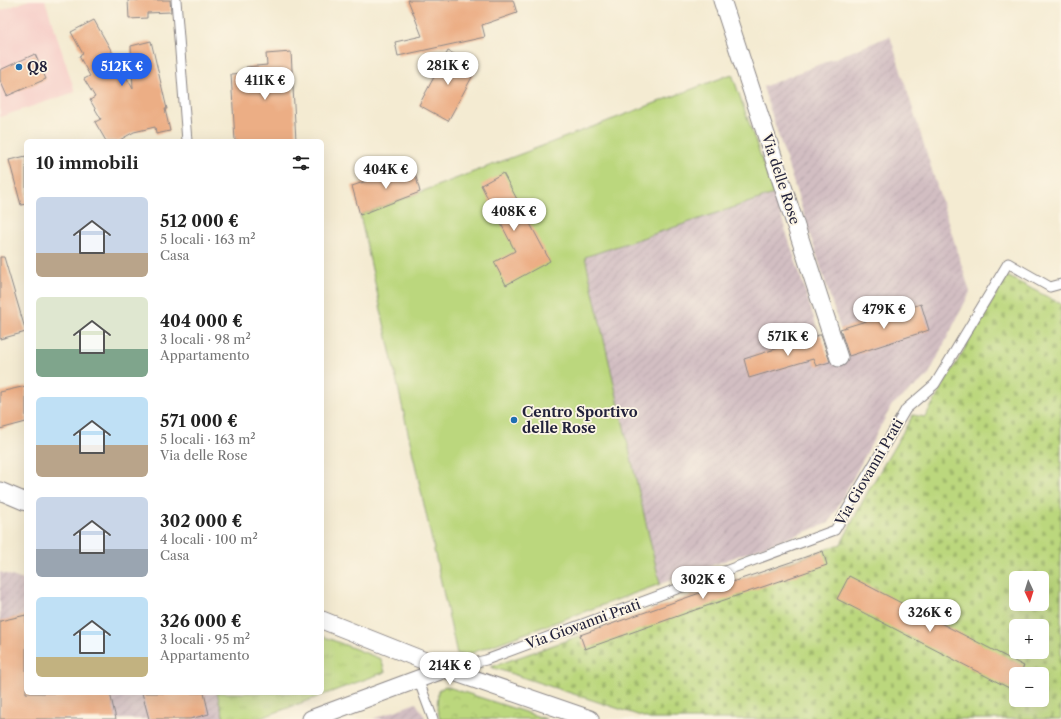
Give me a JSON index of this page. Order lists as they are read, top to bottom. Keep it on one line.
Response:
{"streets":{"street":["Via delle Rose","Via Giovanni Prati"]},"places":["Q8","Centro Sportivo delle Rose"],"north":"bottom","page":{"price":["281K €","512K €","411K €","404K €","408K €","479K €","571K €","302K €","326K €","214K €"],"heading":"10 immobili","list":[{"name":"512 000 €","note":"5 locali · 163 m² · Casa"},{"name":"404 000 €","note":"3 locali · 98 m² · Appartamento"},{"name":"571 000 €","note":"5 locali · 163 m² · Via delle Rose"},{"name":"302 000 €","note":"4 locali · 100 m² · Casa"},{"name":"326 000 €","note":"3 locali · 95 m² · Appartamento"}],"map_buttons":["+","−"]}}
